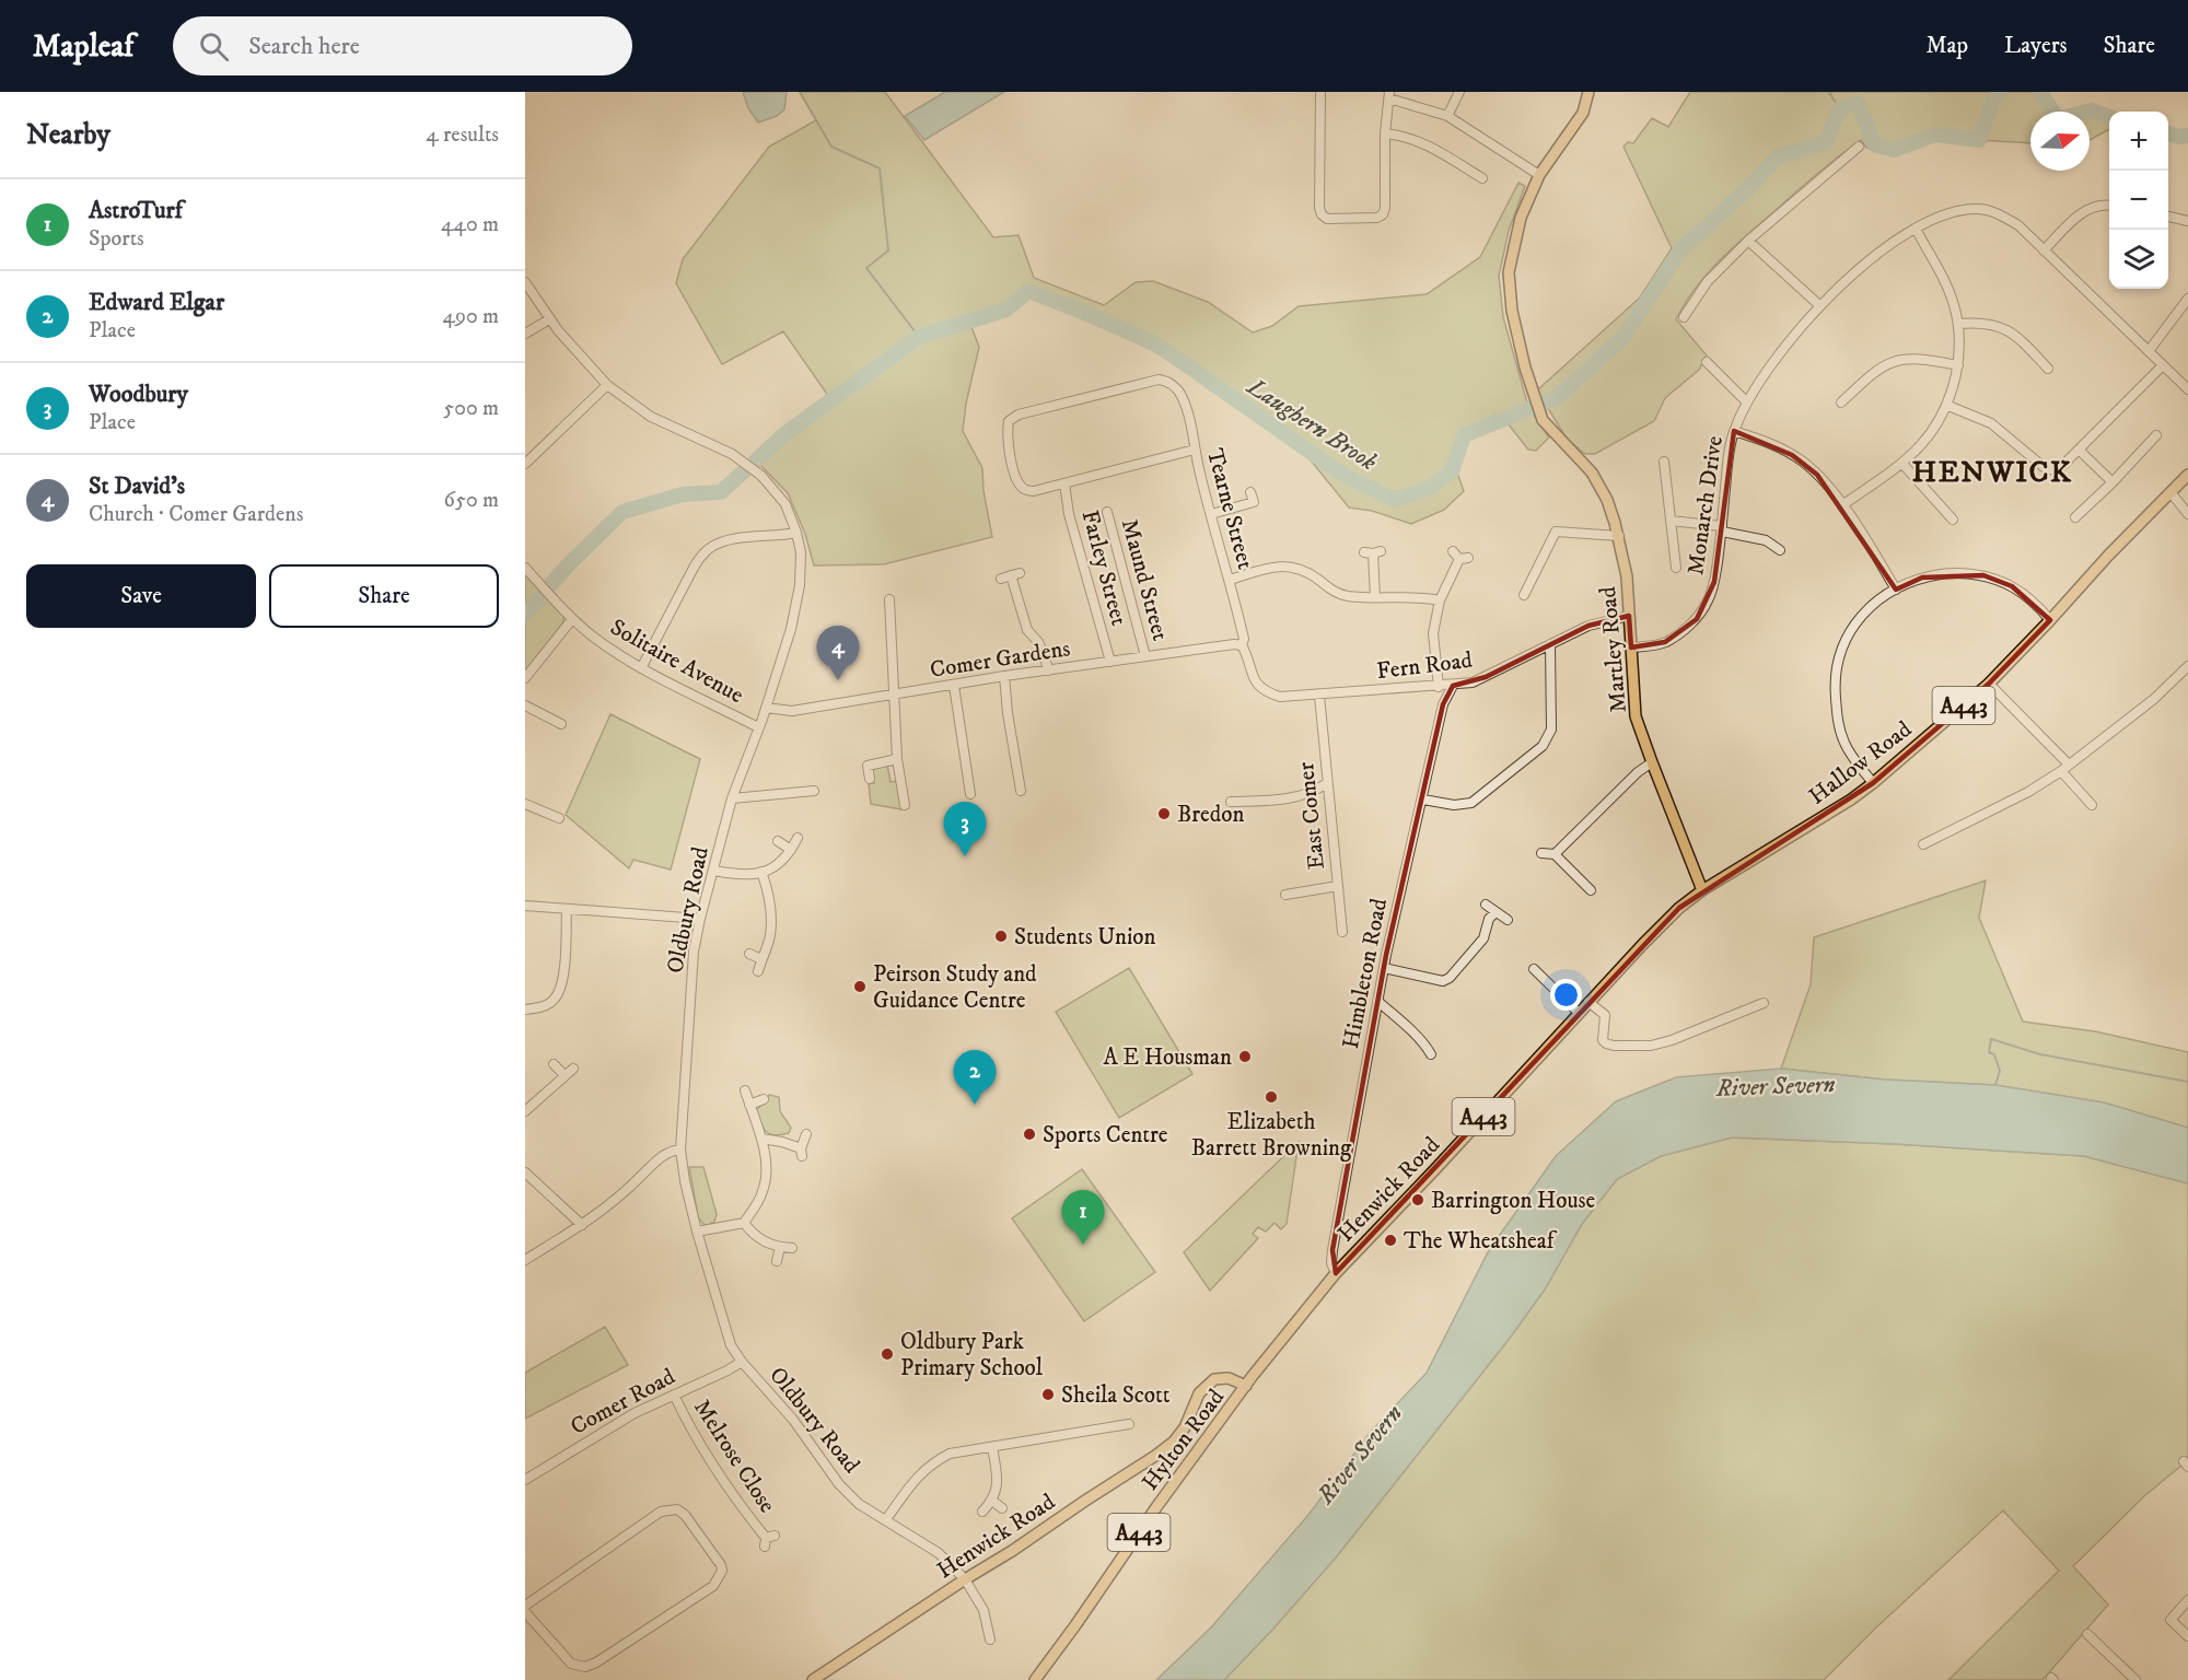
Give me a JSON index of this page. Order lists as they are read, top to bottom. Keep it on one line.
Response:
{"streets":{"main road":["Martley Road","A443","Hallow Road","Henwick Road","Hylton Road"],"street":["Monarch Drive","Tearne Street","Farley Street","Maund Street","Comer Gardens","Solitaire Avenue","Fern Road","East Comer","Oldbury Road","Himbleton Road","Comer Road","Melrose Close"]},"crossings":[["Monarch Drive","Martley Road"],["Tearne Street","Farley Street"],["Tearne Street","Comer Gardens"],["Tearne Street","Fern Road"],["Farley Street","Comer Gardens"],["Maund Street","Comer Gardens"],["Martley Road","Fern Road"],["Martley Road","Hallow Road"],["Martley Road","Henwick Road"],["Comer Gardens","Fern Road"],["Comer Gardens","Oldbury Road"],["Solitaire Avenue","Oldbury Road"],["Fern Road","East Comer"],["Fern Road","Himbleton Road"],["Hallow Road","Henwick Road"],["Oldbury Road","Henwick Road"],["Oldbury Road","Comer Road"],["Himbleton Road","Henwick Road"],["Henwick Road","Hylton Road"],["Comer Road","Melrose Close"]],"districts":["HENWICK"],"water":["Laughern Brook","River Severn"],"places":["Bredon","Students Union","Peirson Study and Guidance Centre","A E Housman","Elizabeth Barrett Browning","Sports Centre","Barrington House","The Wheatsheaf","Oldbury Park Primary School","Sheila Scott"],"north":"right","page":{"header":"Mapleaf","search":"Search here","nav":["Map","Layers","Share"],"heading":["Nearby","4 results"],"map_buttons":["+","−"],"list":[{"mark":"1","name":"AstroTurf","note":"Sports","value":"440 m"},{"mark":"2","name":"Edward Elgar","note":"Place","value":"490 m"},{"mark":"3","name":"Woodbury","note":"Place","value":"500 m"},{"mark":"4","name":"St David's","note":"Church · Comer Gardens","value":"650 m"}],"buttons":["Save","Share"],"pins":["4","3","2","1"]}}
